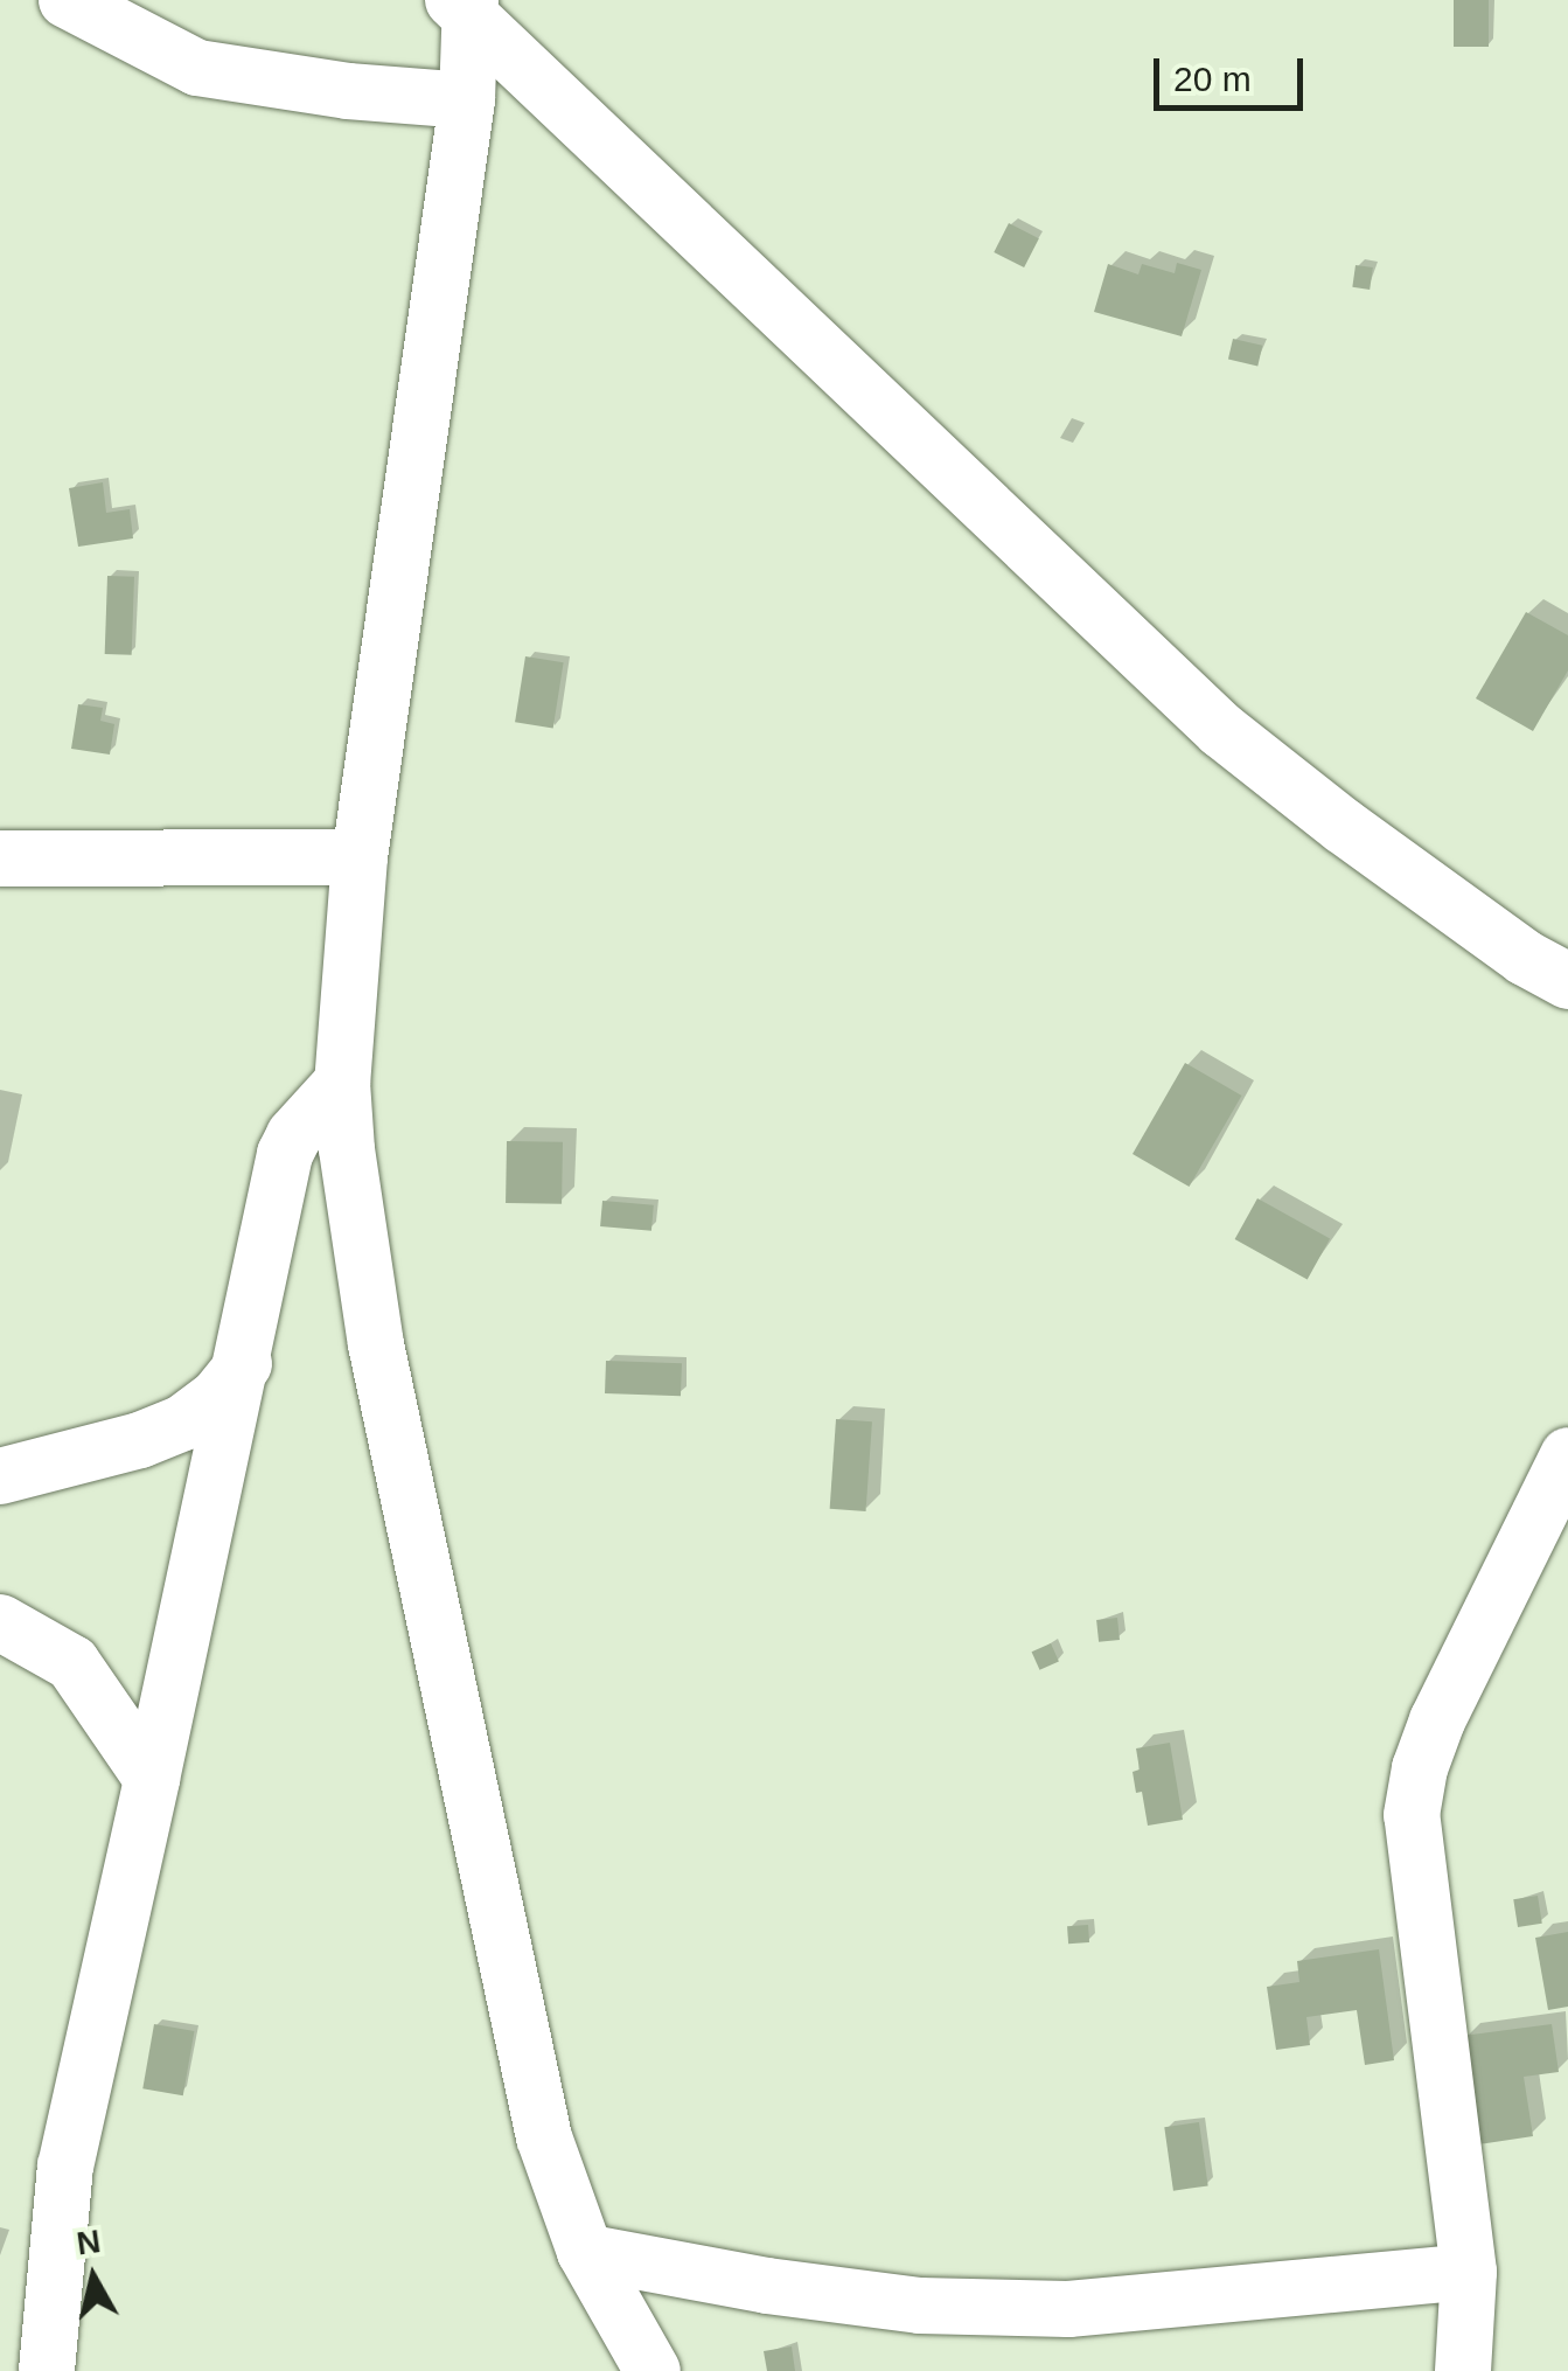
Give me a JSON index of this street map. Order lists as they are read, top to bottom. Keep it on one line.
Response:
{"scale_bar":"20 m","north":"top"}
